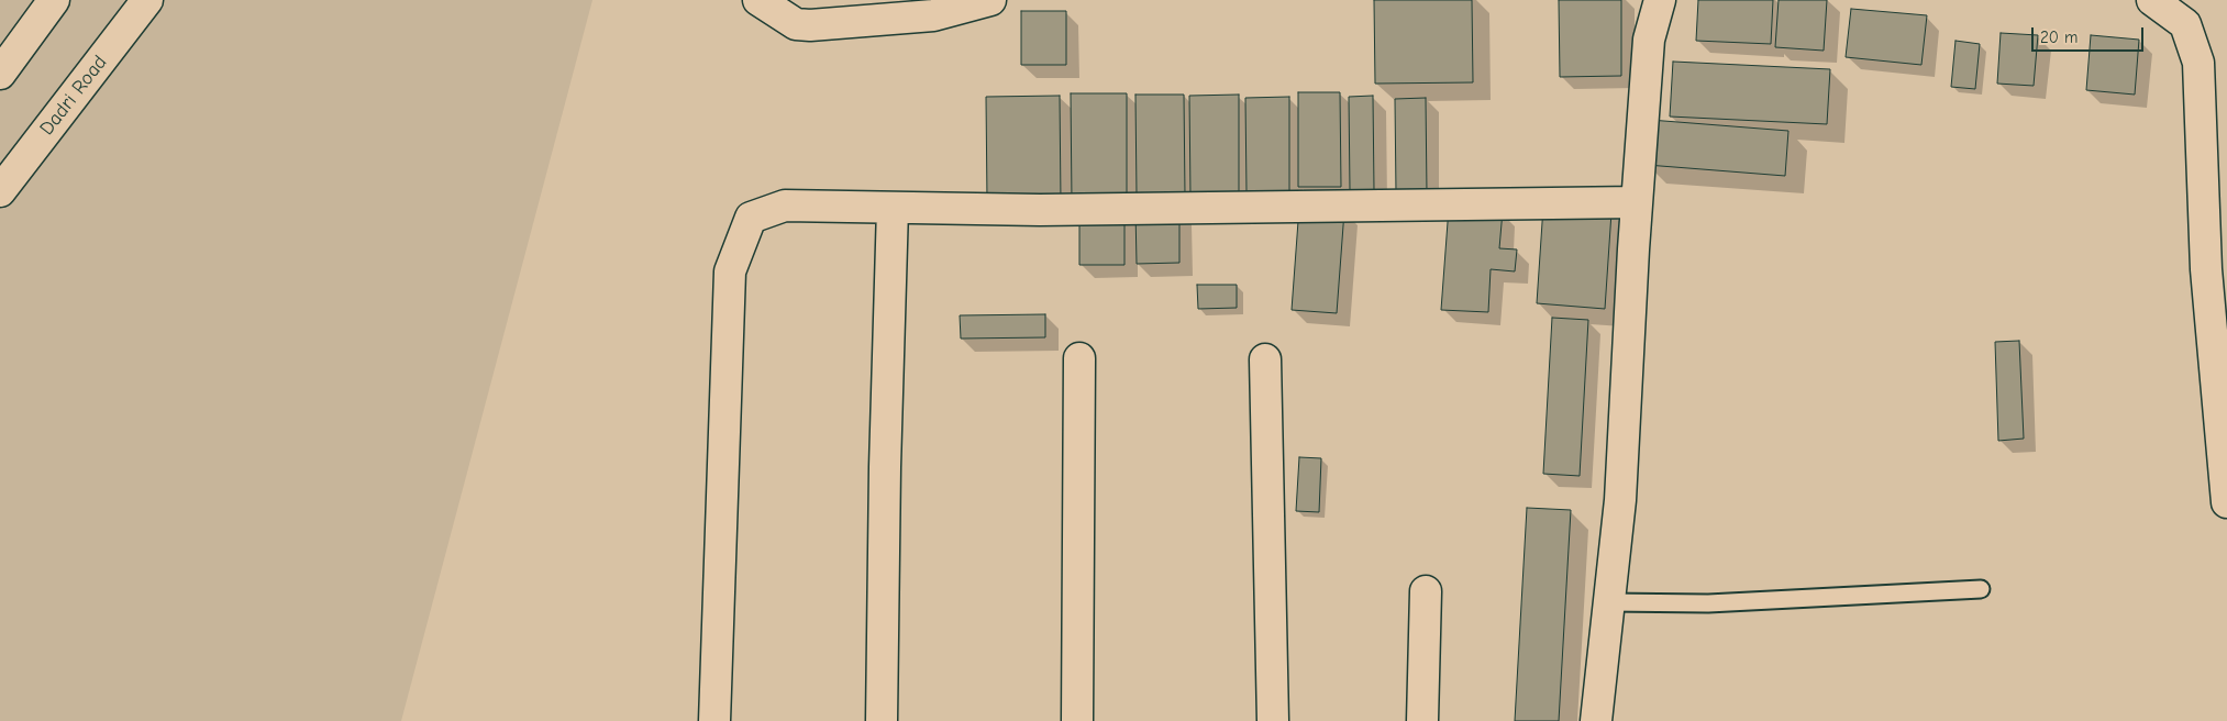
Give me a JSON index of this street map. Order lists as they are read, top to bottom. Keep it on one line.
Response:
{"streets":{"street":["Dadri Road"]},"scale_bar":"20 m"}
